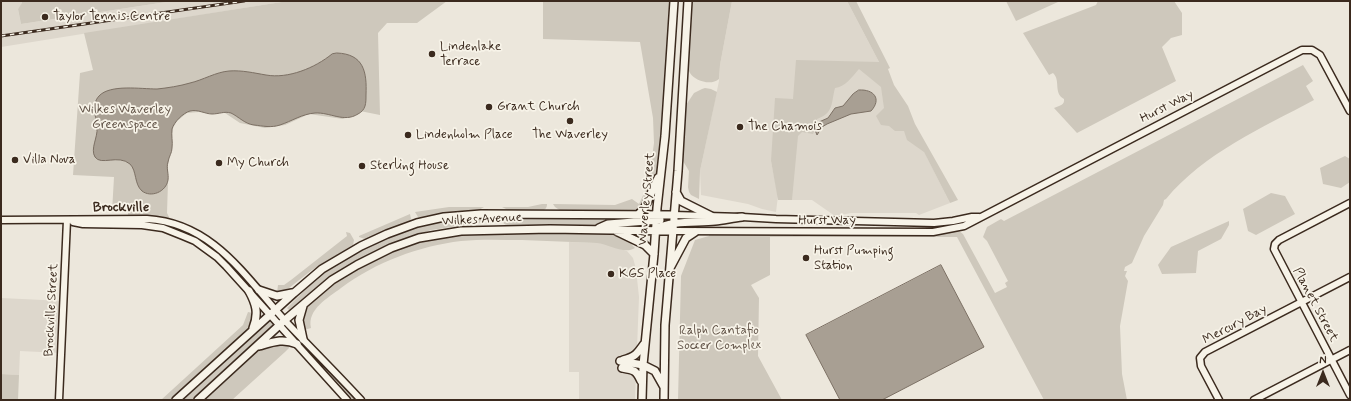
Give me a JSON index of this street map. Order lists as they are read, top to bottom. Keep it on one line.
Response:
{"streets":{"main road":["Waverley Street","Wilkes Avenue"],"street":["Hurst Way","Planet Street","Brockville Street","Mercury Bay"]},"crossings":[["Hurst Way","Wilkes Avenue"],["Waverley Street","Wilkes Avenue"],["Planet Street","Mercury Bay"]],"districts":["Brockville"],"parks":["Wilkes Waverley Greenspace","Ralph Cantafio Soccer Complex"],"places":["Taylor Tennis Centre","Lindenlake Terrace","Grant Church","The Waverley","The Chamois","Lindenholm Place","Villa Nova","My Church","Sterling House","Hurst Pumping Station","KGS Place"],"north":"top"}
